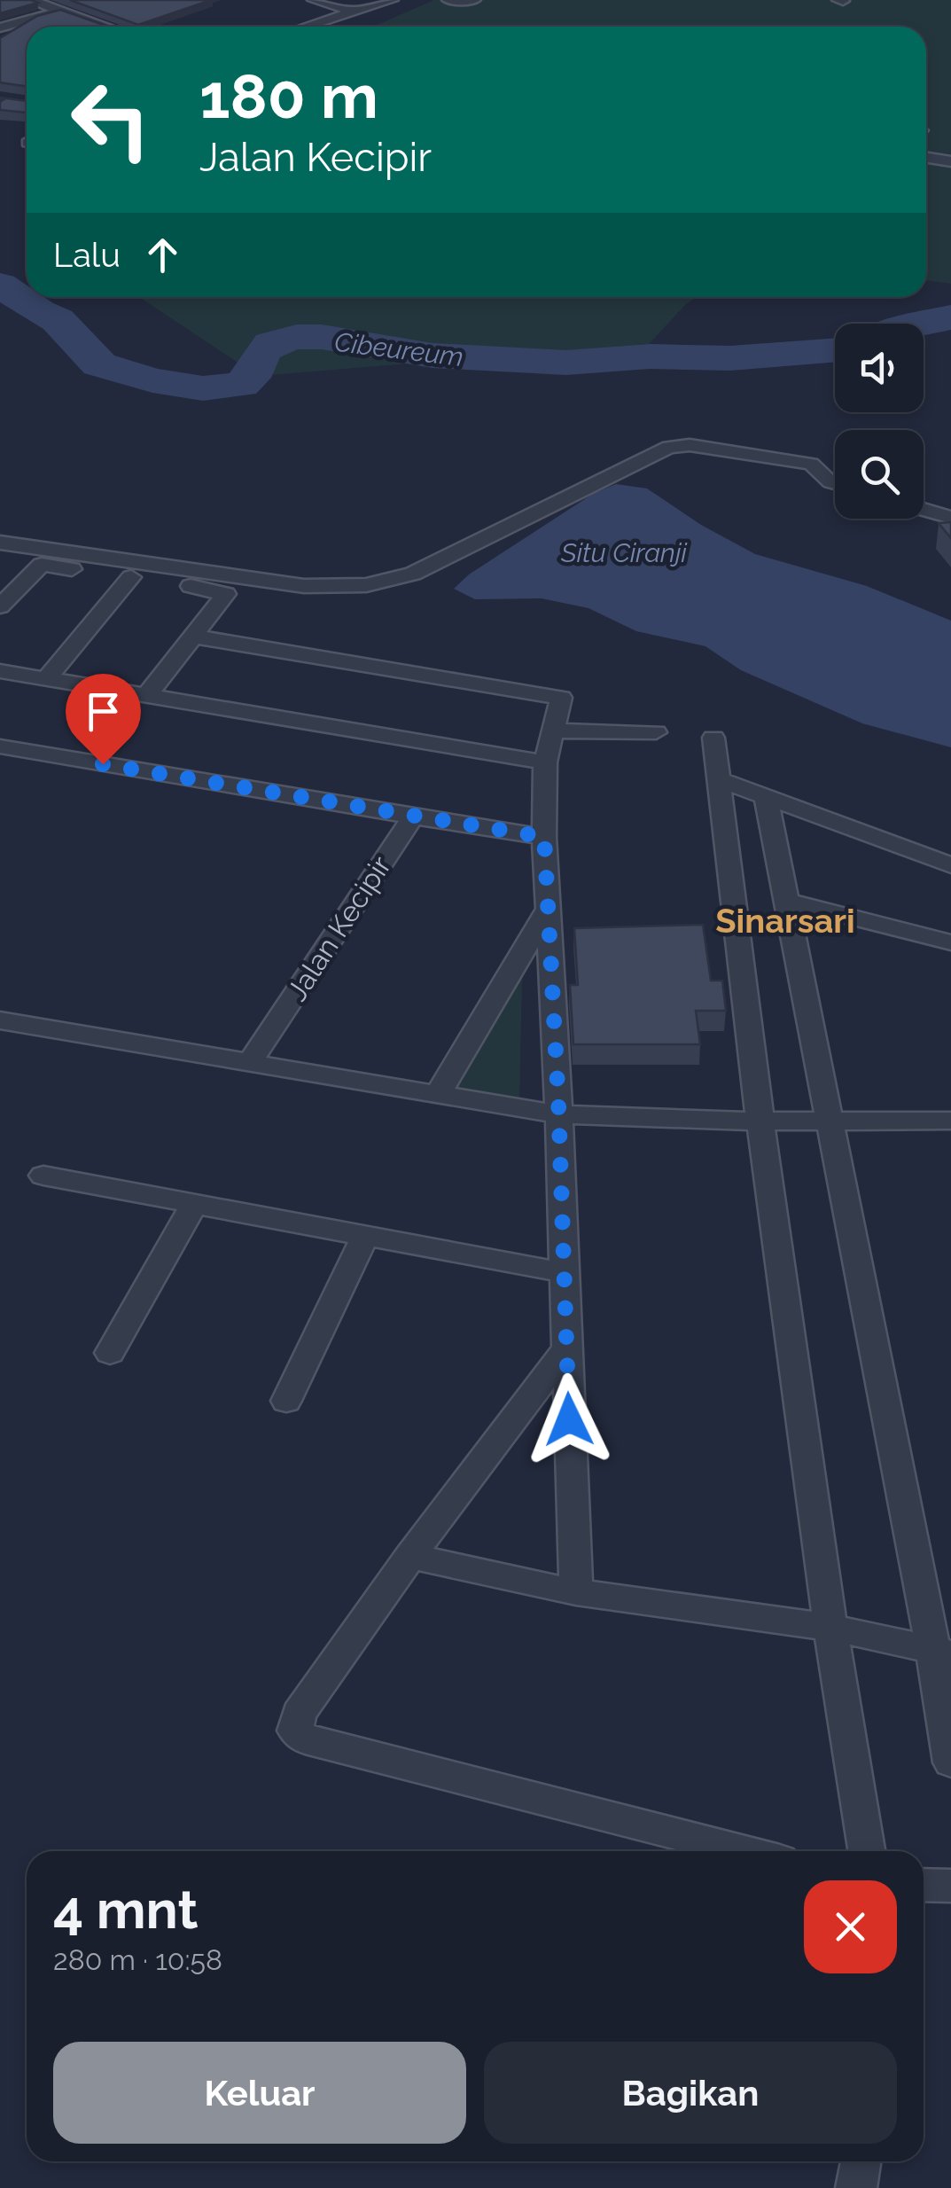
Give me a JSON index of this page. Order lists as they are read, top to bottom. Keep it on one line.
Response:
{"streets":{"street":["Jalan Kecipir"]},"districts":["Sinarsari"],"water":["Cibeureum","Situ Ciranji"],"page":{"turn":["180 m","Jalan Kecipir"],"then":"Lalu","heading":["4 mnt","280 m · 10:58"],"buttons":["Keluar","Bagikan"]}}
